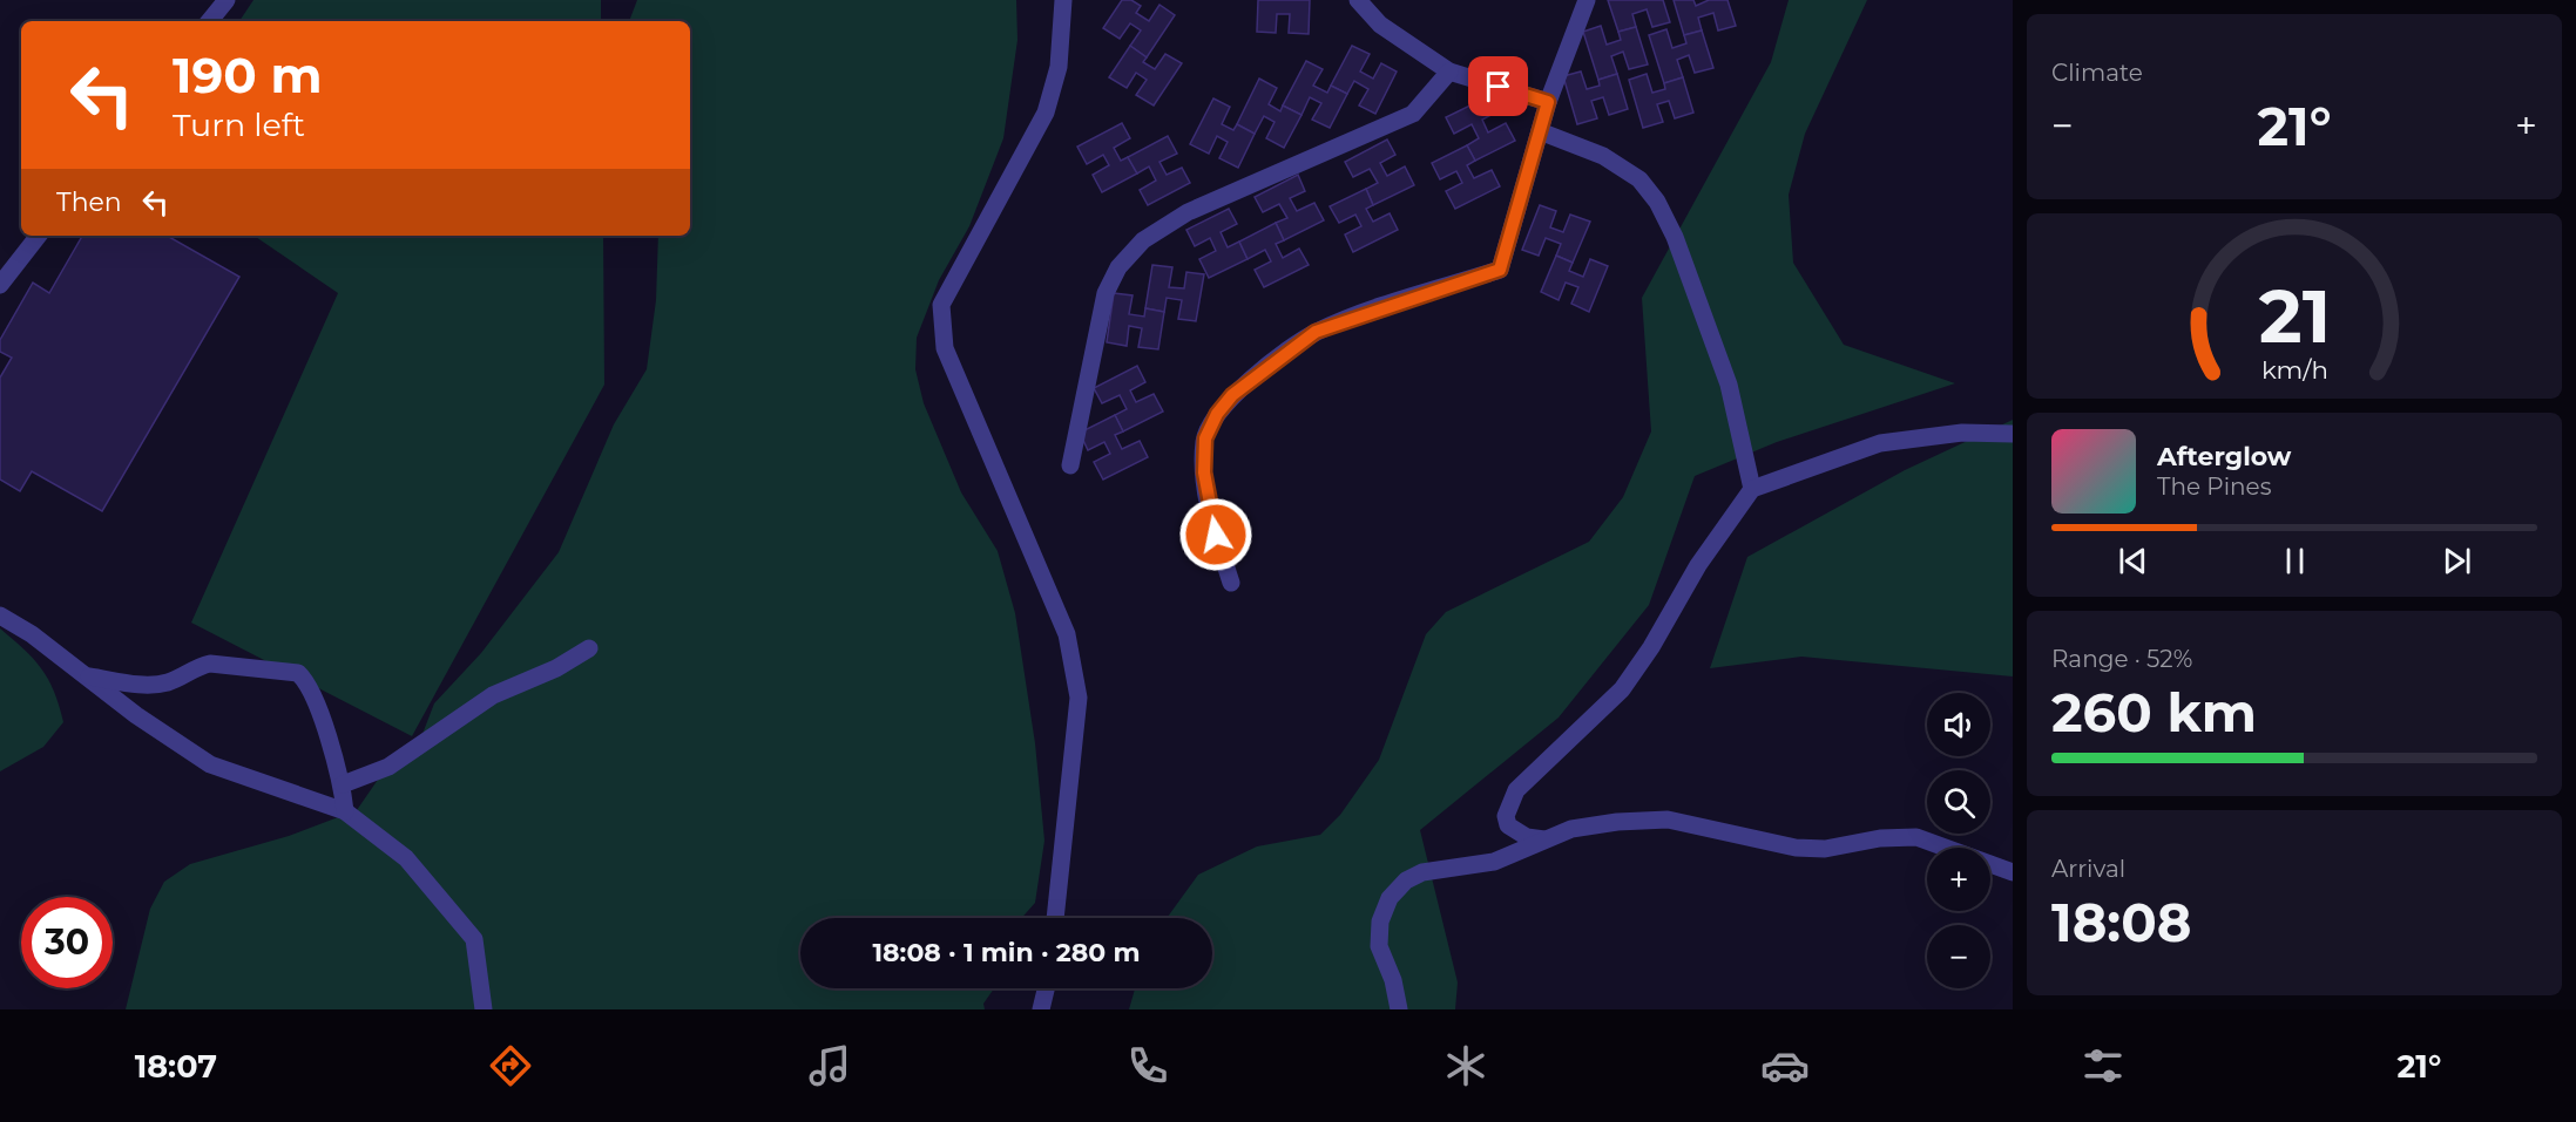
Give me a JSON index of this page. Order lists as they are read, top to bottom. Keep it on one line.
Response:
{"page":{"tile":["Climate",["Range · 52%","260 km"],["Arrival","18:08"]],"turn":["190 m","Turn left"],"heat":["−","21°","+"],"then":"Then","song":["Afterglow","The Pines"],"map_buttons":["+","−"],"limit":"30","trip":"18:08 · 1 min · 280 m","tabs":["18:07","21°"],"gauge":["21","km/h"]}}
